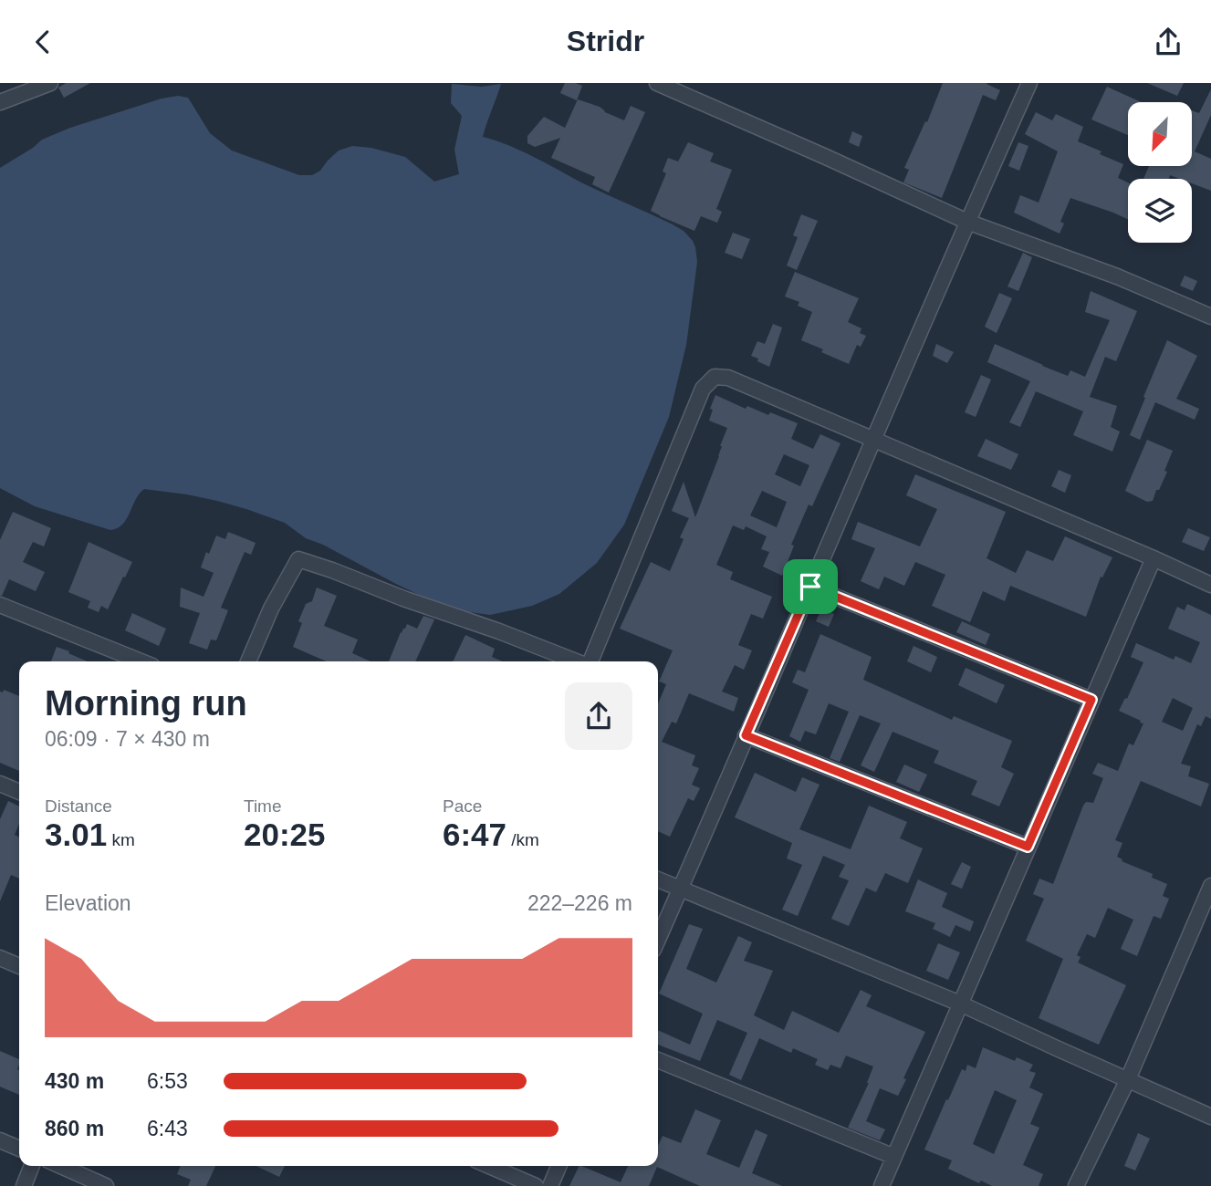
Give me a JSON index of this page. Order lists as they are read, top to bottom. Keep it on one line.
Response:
{"north":"bottom left","page":{"header":"Stridr","heading":["Morning run","06:09 · 7 × 430 m"],"stats":[["Distance","3.01 km"],["Time","20:25"],["Pace","6:47 /km"]],"chart":["Elevation","222–226 m"],"list":[{"name":"430 m","note":"6:53"},{"name":"860 m","note":"6:43"}]}}
